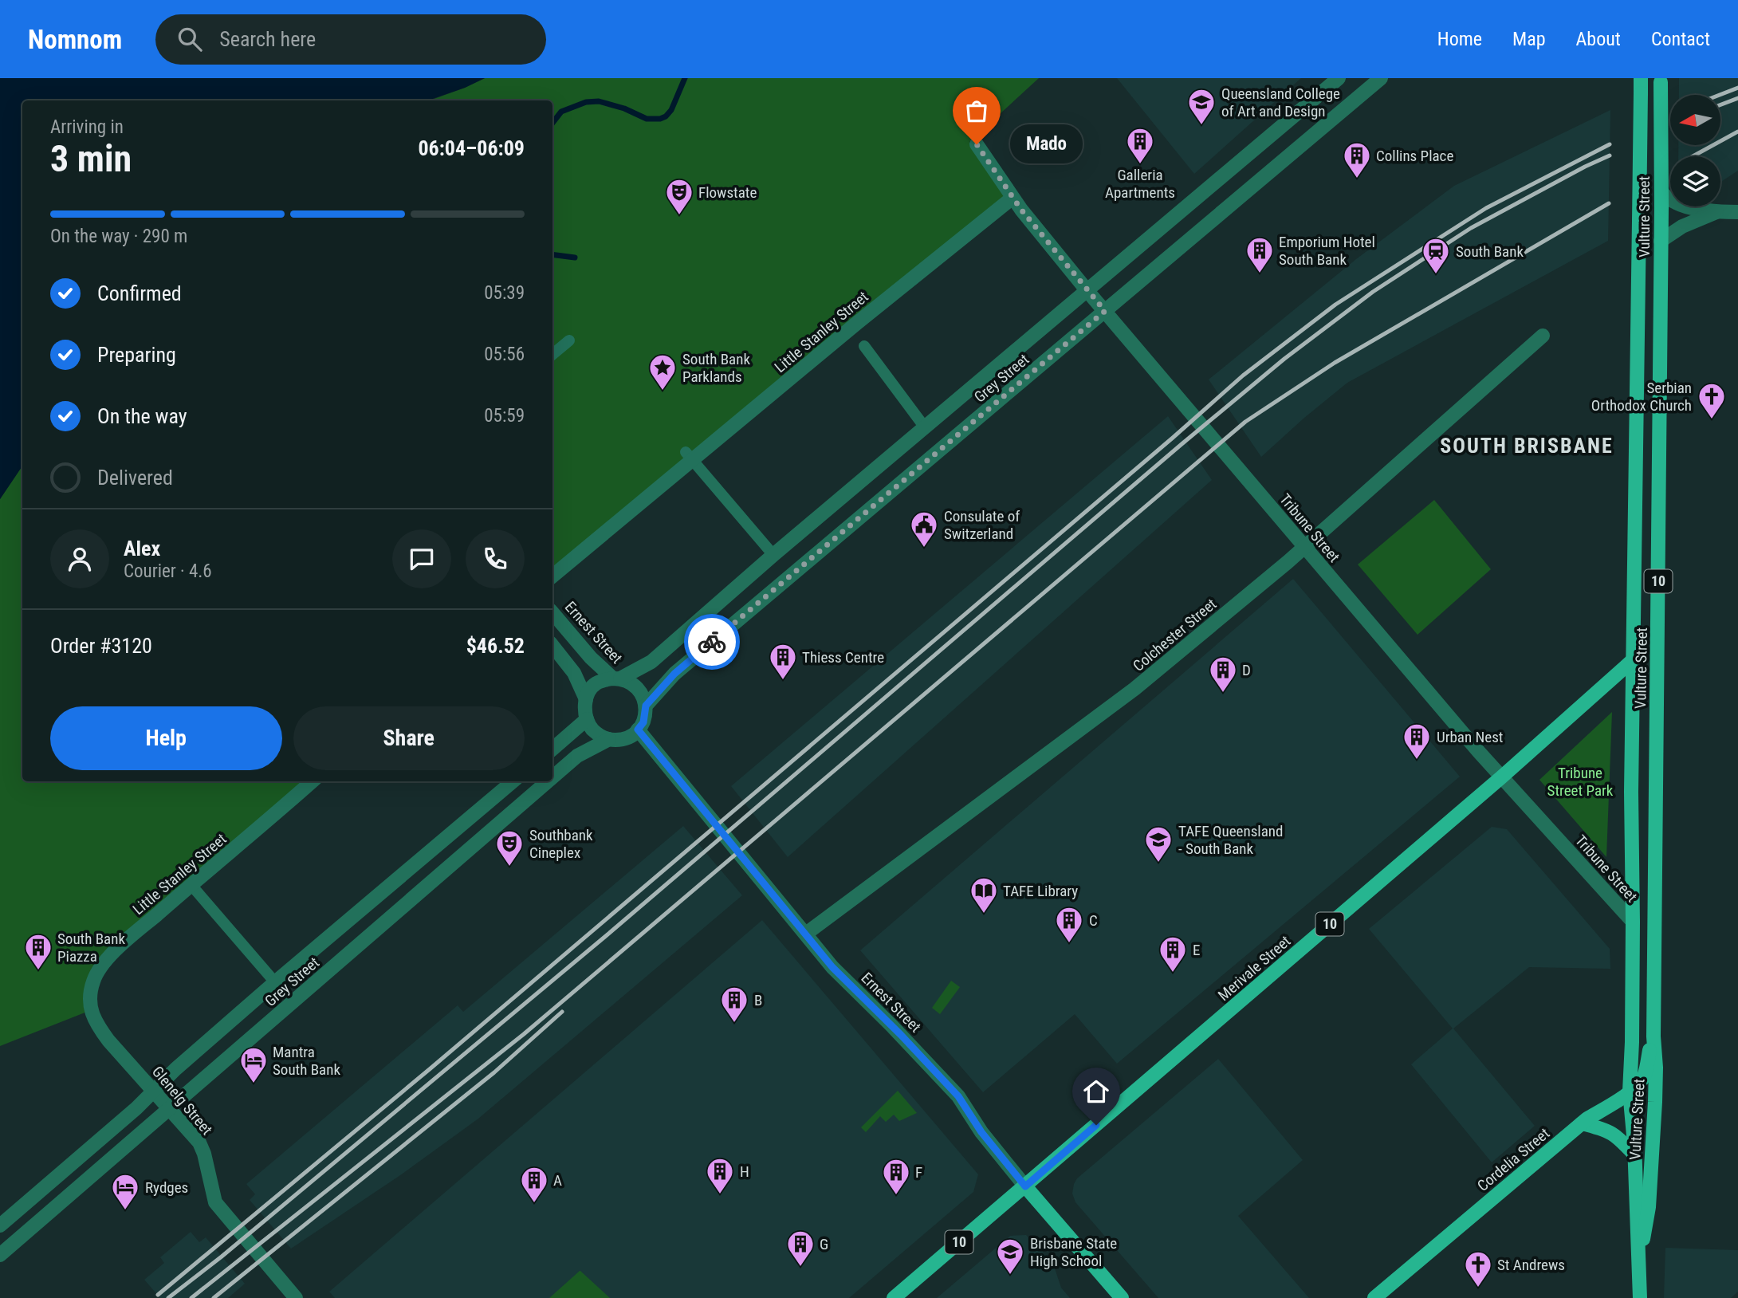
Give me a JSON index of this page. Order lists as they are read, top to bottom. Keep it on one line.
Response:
{"streets":{"main road":["Vulture Street","10","Ernest Street","Merivale Street","Cordelia Street"],"street":["Little Stanley Street","Grey Street","Tribune Street","Colchester Street","Glenelg Street"]},"crossings":[["Vulture Street","Tribune Street"],["Vulture Street","Merivale Street"],["Vulture Street","Cordelia Street"],["Little Stanley Street","Tribune Street"],["Little Stanley Street","Glenelg Street"],["Grey Street","Tribune Street"],["Grey Street","Ernest Street"],["Grey Street","Glenelg Street"],["Tribune Street","Colchester Street"],["Tribune Street","Merivale Street"],["Ernest Street","Colchester Street"],["Ernest Street","Merivale Street"]],"districts":["SOUTH BRISBANE"],"parks":["Tribune Street Park"],"places":{"school or university":["Queensland College of Art and Design","TAFE Queensland - South Bank","Brisbane State High School"],"other":["Mado"],"building":["Galleria Apartments","Collins Place","Emporium Hotel South Bank","Thiess Centre","D","Urban Nest","C","South Bank Piazza","E","B","H","F","A","G"],"theatre":["Flowstate","Southbank Cineplex"],"station":["South Bank"],"place":["South Bank Parklands"],"church":["Serbian Orthodox Church","St Andrews"],"public building":["Consulate of Switzerland"],"library":["TAFE Library"],"hotel":["Mantra South Bank","Rydges"]},"north":"left","page":{"header":"Nomnom","search":"Search here","nav":["Home","Map","About","Contact"],"heading":["3 min","Arriving in","06:04–06:09"],"panel":["Alex","Courier · 4.6","Order #3120","$46.52"],"bubble":"Mado","bar":"On the way · 290 m","list":[["Confirmed","05:39"],["Preparing","05:56"],["On the way","05:59"],"Delivered"],"buttons":["Help","Share"]}}
